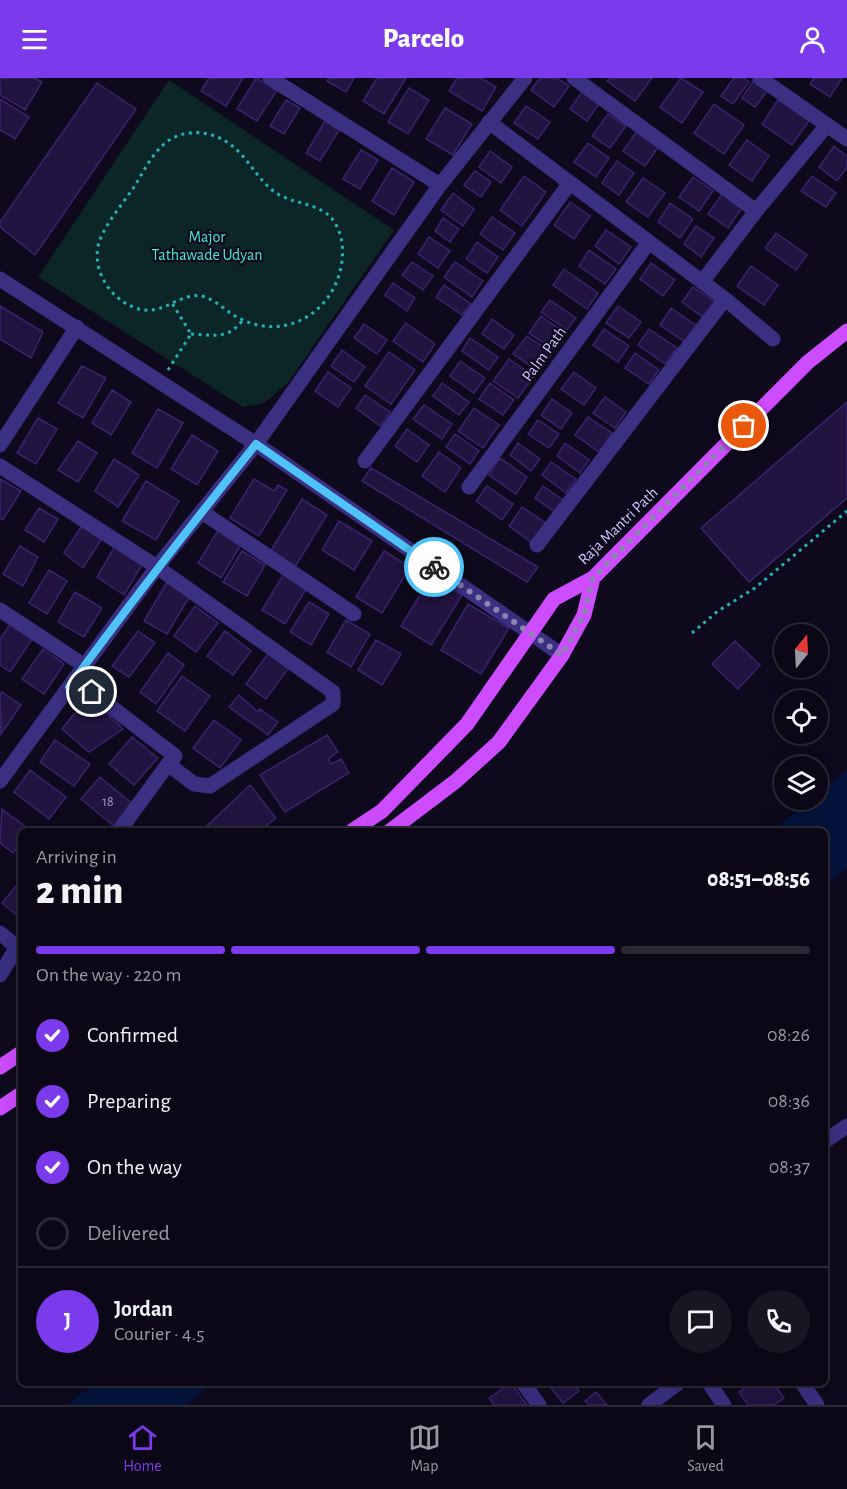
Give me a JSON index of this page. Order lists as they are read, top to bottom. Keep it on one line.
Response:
{"streets":{"main road":["Raja Mantri Path"],"street":["Palm Path"]},"parks":["Major Tathawade Udyan"],"house_numbers":["18"],"north":"top","page":{"header":"Parcelo","heading":["2 min","Arriving in","08:51–08:56"],"panel":["Jordan","Courier · 4.5"],"bar":"On the way · 220 m","list":[["Confirmed","08:26"],["Preparing","08:36"],["On the way","08:37"],"Delivered"],"round":"J","tabs":["Home","Map","Saved"]}}
